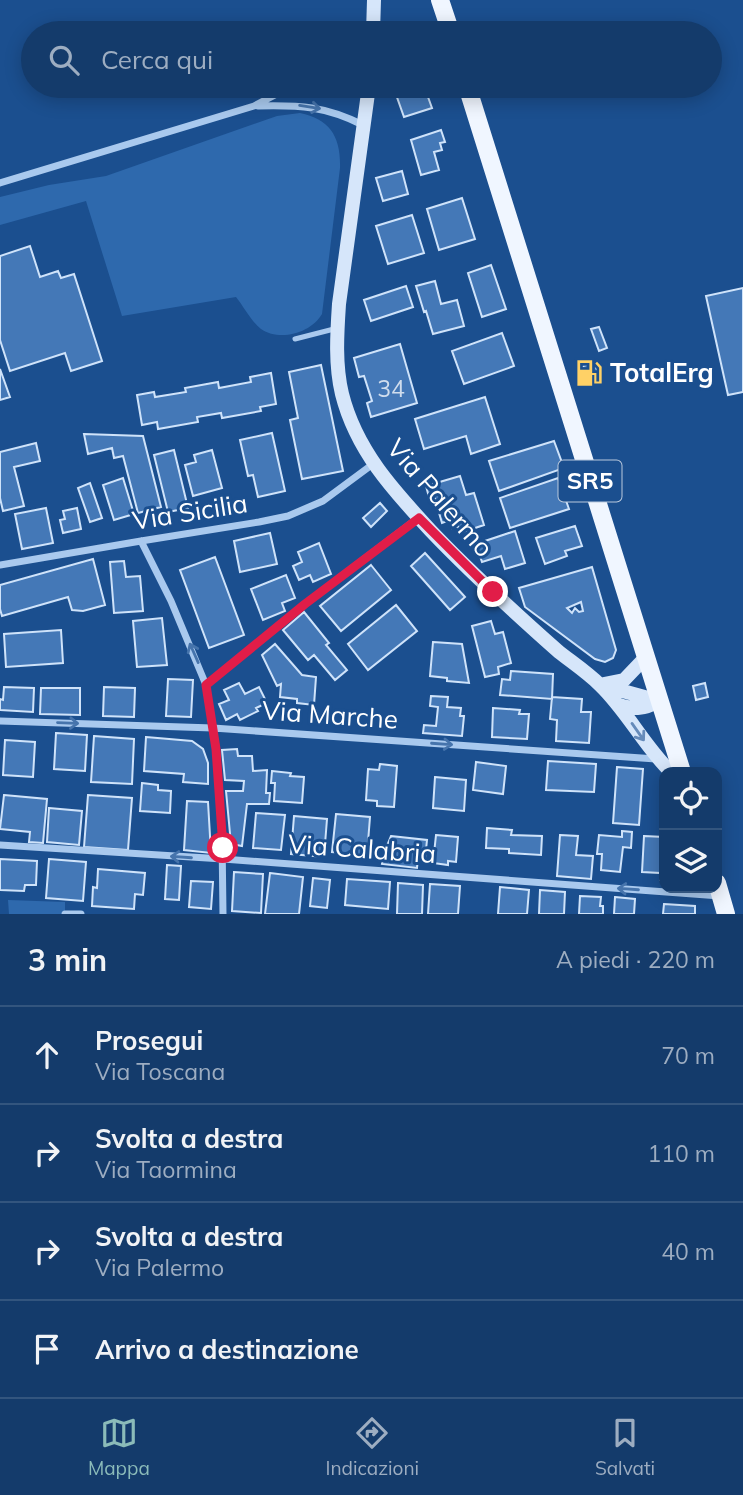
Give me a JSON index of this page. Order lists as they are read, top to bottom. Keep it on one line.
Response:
{"streets":{"main road":["SR5"],"street":["Via Palermo","Via Sicilia","Via Marche","Via Calabria"]},"crossings":[["SR5","Via Palermo"],["Via Palermo","Via Sicilia"],["Via Palermo","Via Marche"]],"one_way":["Via Marche","Via Calabria"],"places":{"fuel station":["TotalErg"]},"house_numbers":["34"],"page":{"search":"Cerca qui","heading":["3 min","A piedi · 220 m"],"list":[["Prosegui","Via Toscana","70 m"],["Svolta a destra","Via Taormina","110 m"],["Svolta a destra","Via Palermo","40 m"],"Arrivo a destinazione"],"nav":["Mappa","Indicazioni","Salvati"]}}
